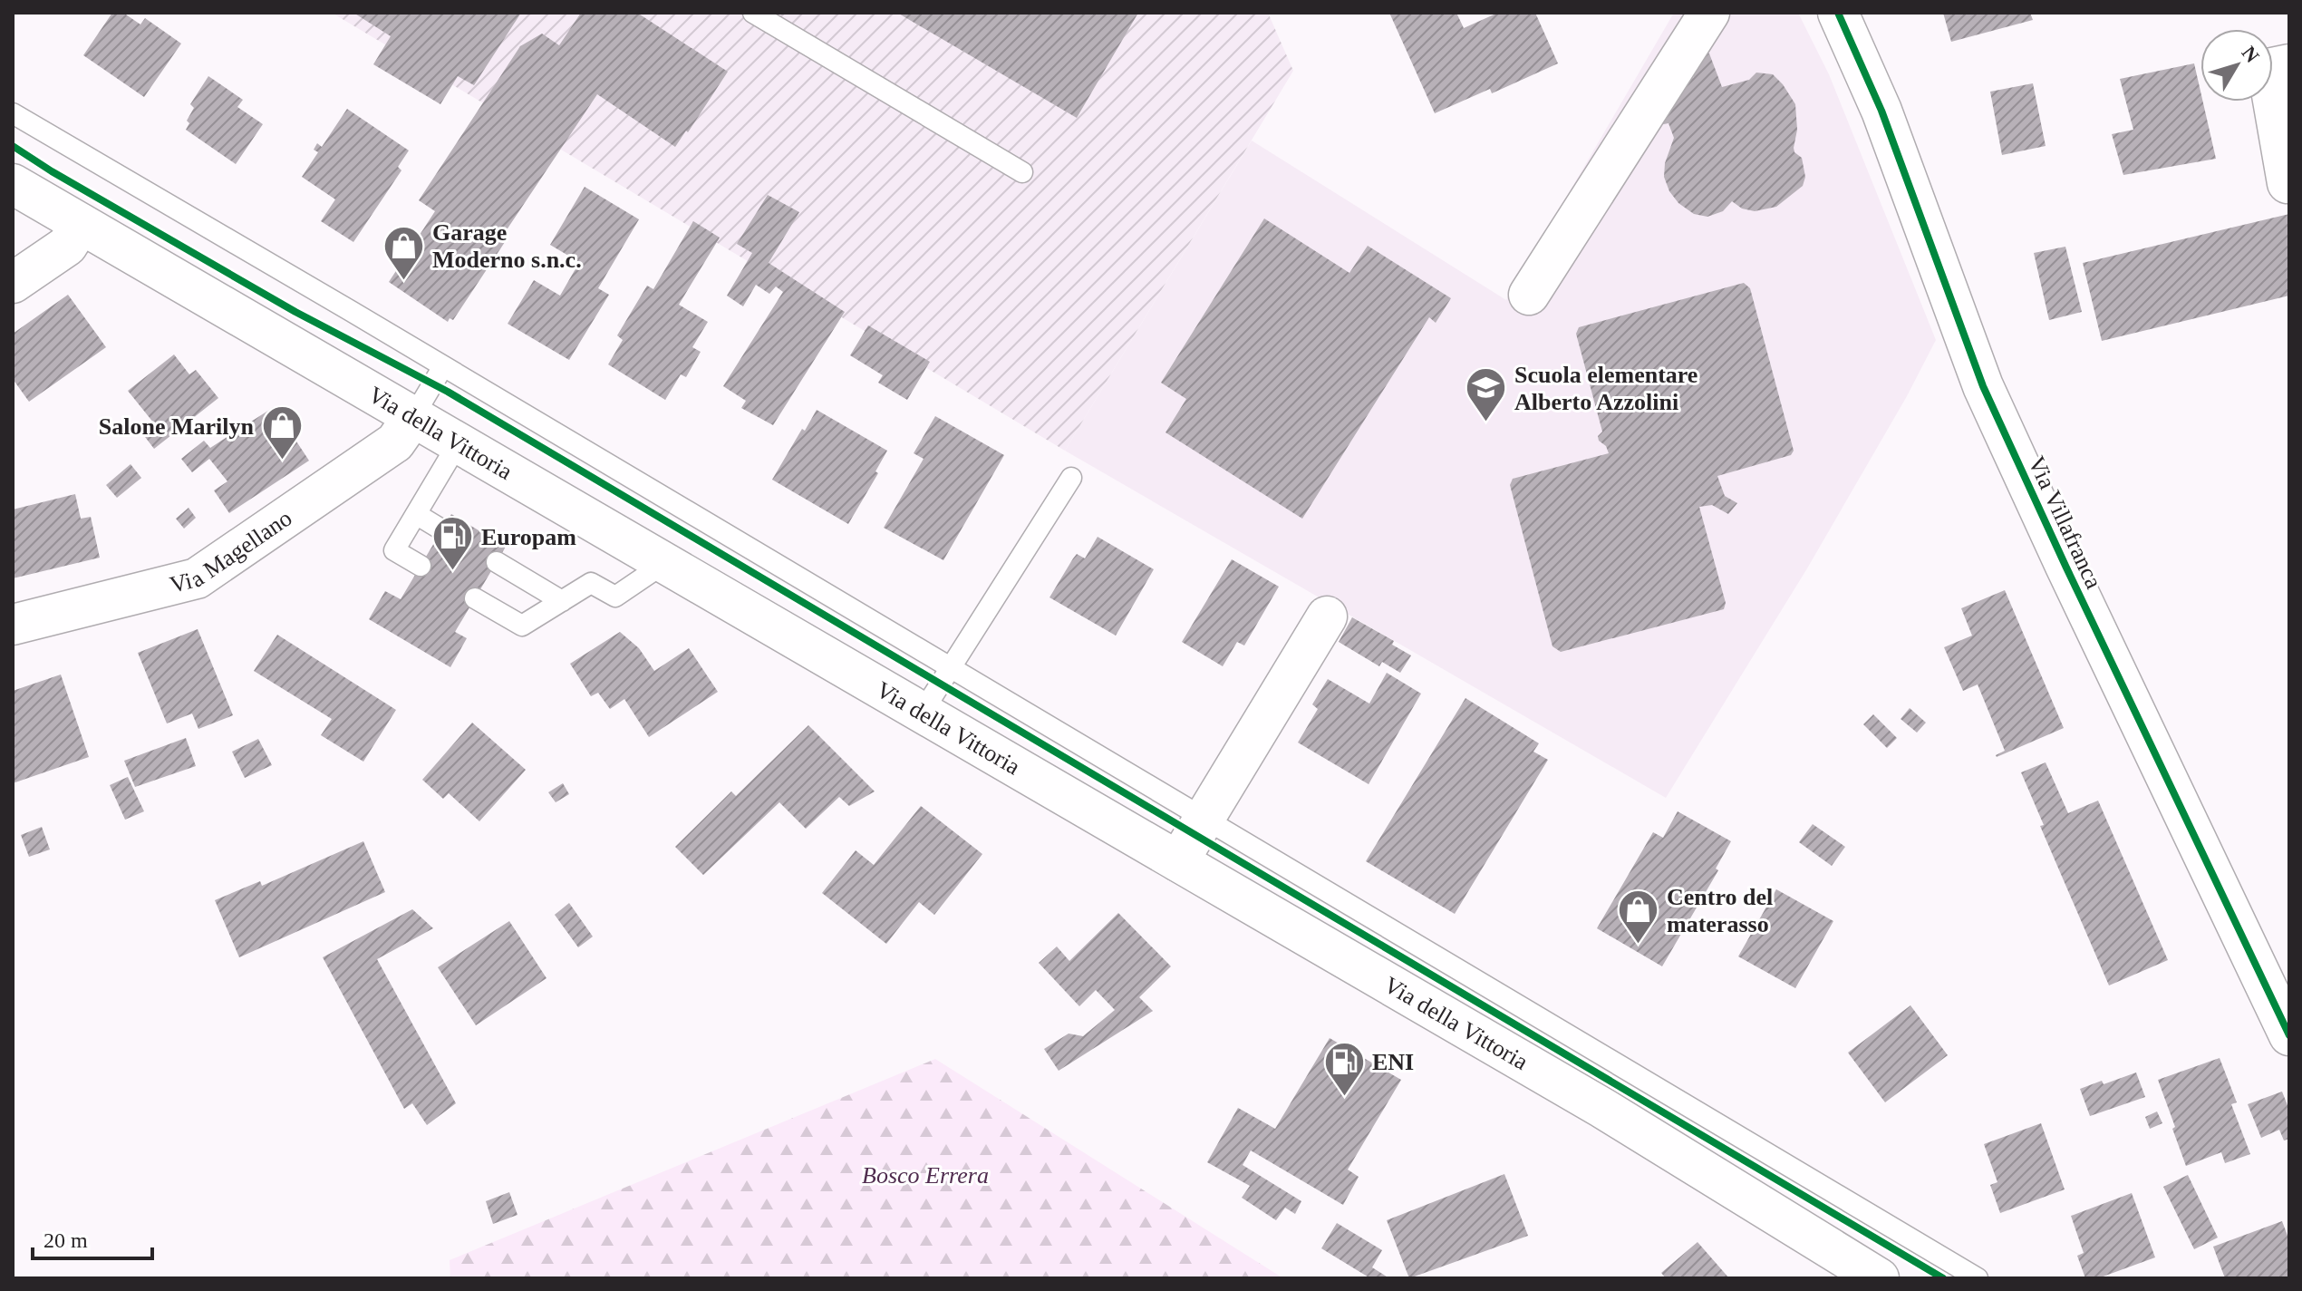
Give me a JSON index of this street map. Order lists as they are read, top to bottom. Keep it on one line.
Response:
{"streets":{"street":["Via della Vittoria","Via Villafranca","Via Magellano"]},"crossings":[["Via della Vittoria","Via Magellano"]],"parks":["Bosco Errera"],"places":{"shop":["Garage Moderno s.n.c.","Salone Marilyn","Centro del materasso"],"school or university":["Scuola elementare Alberto Azzolini"],"fuel station":["Europam","ENI"]},"scale_bar":"20 m","north":"top right"}
